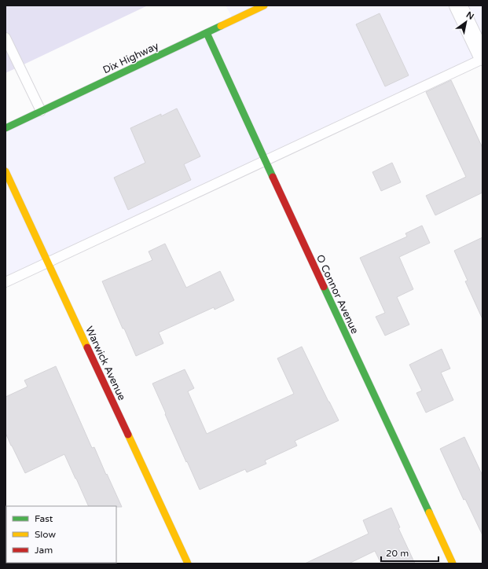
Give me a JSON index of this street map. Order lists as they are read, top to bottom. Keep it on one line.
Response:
{"streets":{"street":["Dix Highway","O Connor Avenue","Warwick Avenue"]},"crossings":[["Dix Highway","O Connor Avenue"]],"legend":["Fast","Slow","Jam"],"scale_bar":"20 m","north":"top right"}
